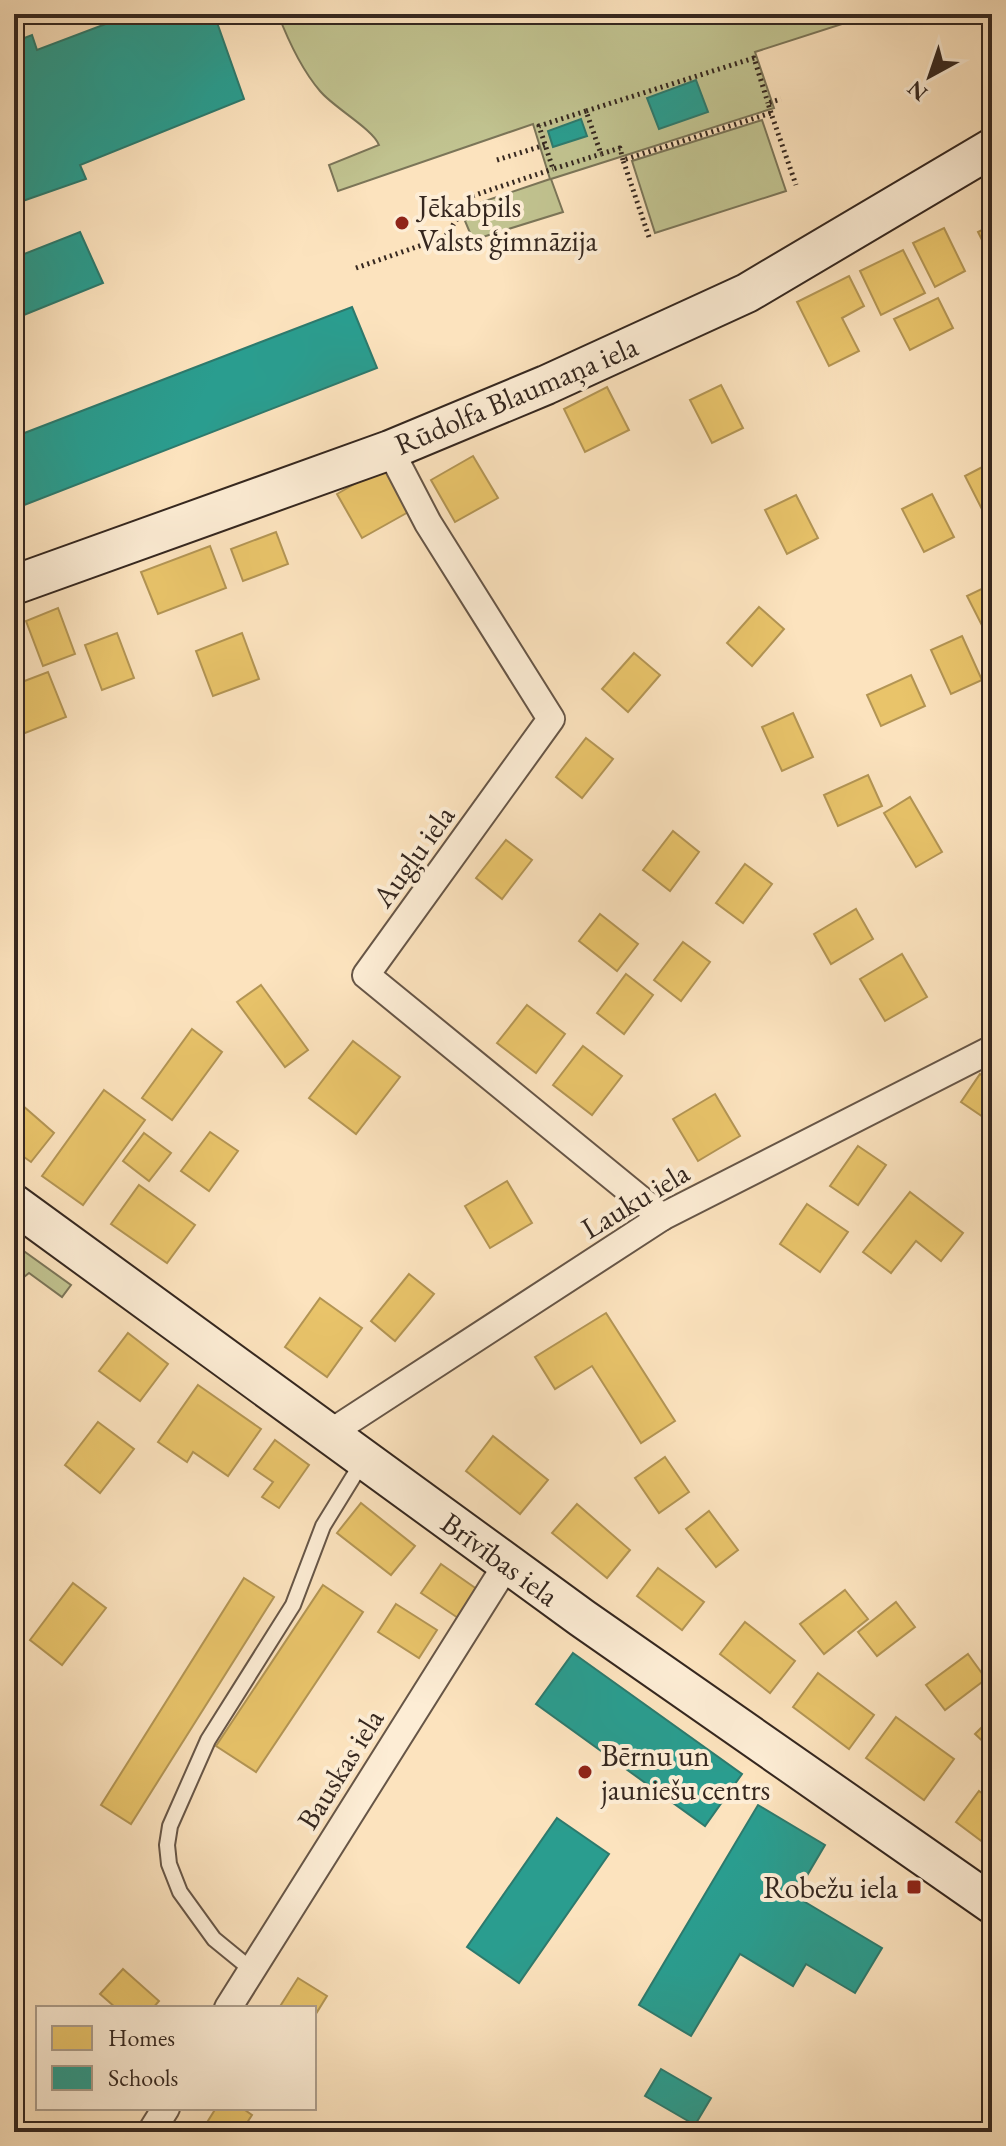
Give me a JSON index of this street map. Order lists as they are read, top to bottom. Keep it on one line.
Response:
{"streets":{"main road":["Rūdolfa Blaumaņa iela","Brīvības iela"],"street":["Augļu iela","Lauku iela","Bauskas iela"]},"crossings":[["Rūdolfa Blaumaņa iela","Augļu iela"],["Augļu iela","Lauku iela"],["Lauku iela","Brīvības iela"],["Brīvības iela","Bauskas iela"]],"places":{"other":["Jēkabpils Valsts ģimnāzija","Bērnu un jauniešu centrs"],"transit":["Robežu iela"]},"legend":["Homes","Schools"],"north":"bottom left"}
